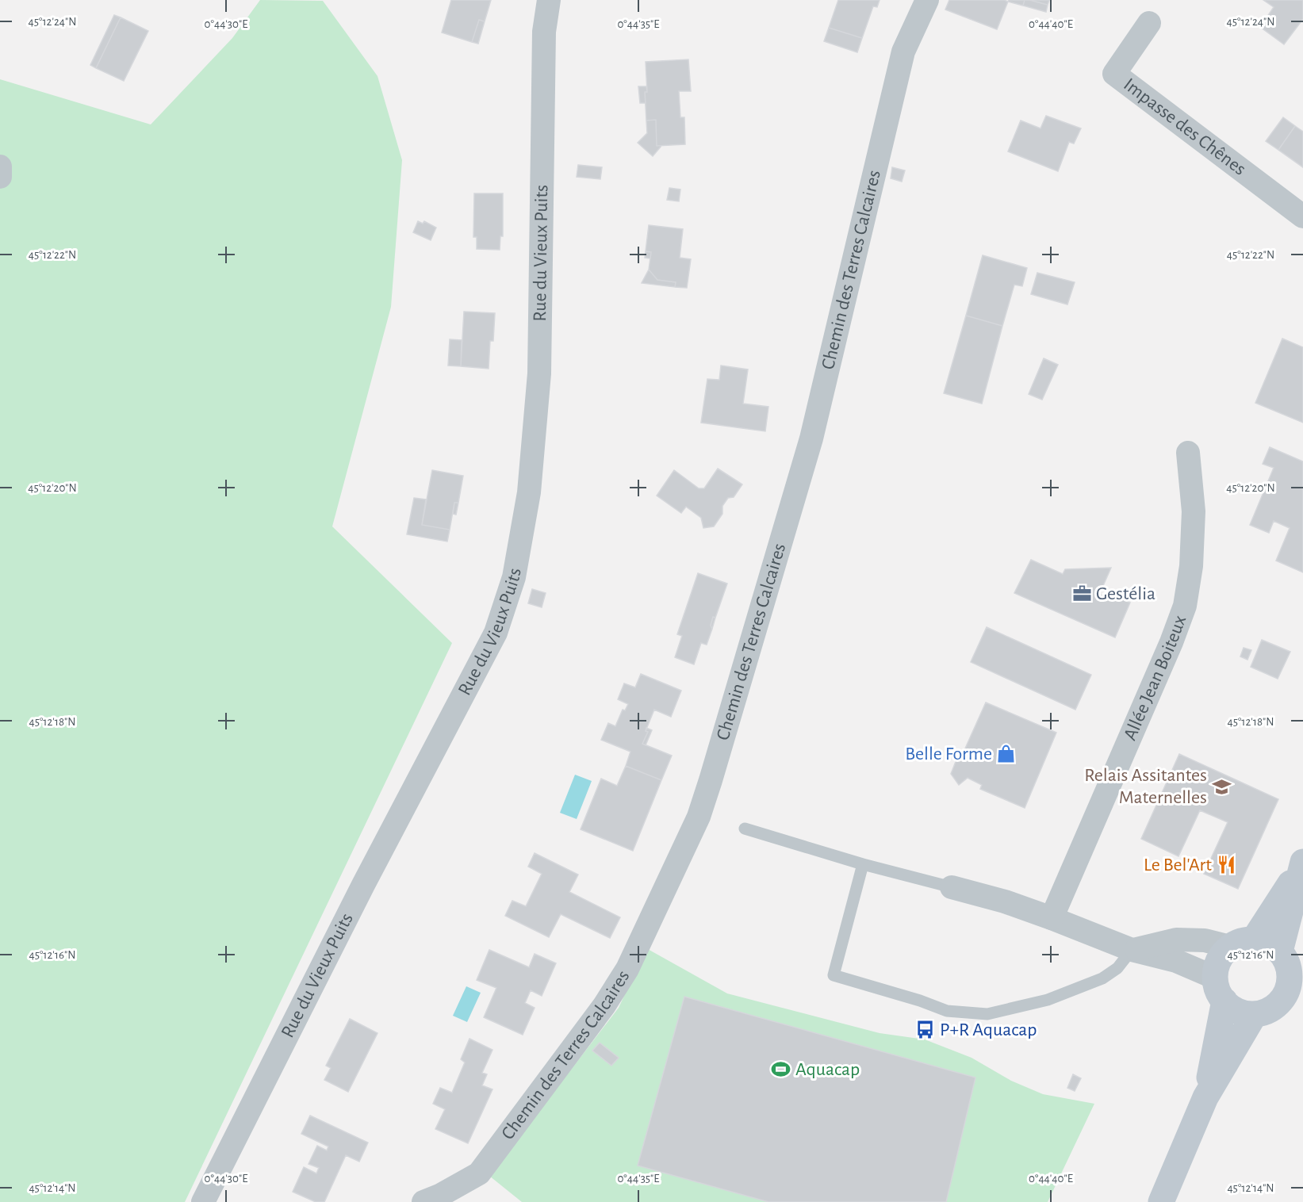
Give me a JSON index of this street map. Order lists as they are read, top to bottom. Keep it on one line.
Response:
{"streets":{"street":["Impasse des Chênes","Rue du Vieux Puits","Chemin des Terres Calcaires","Allée Jean Boiteux"]},"places":{"office":["Gestélia"],"shop":["Belle Forme"],"school or university":["Relais Assitantes Maternelles"],"restaurant":["Le Bel'Art"],"bus stop":["P+R Aquacap"],"sports":["Aquacap"]},"coordinates":["45°12'24\"N","0°44'30\"E","0°44'35\"E","0°44'40\"E","45°12'22\"N","45°12'20\"N","45°12'18\"N","45°12'16\"N","45°12'14\"N"]}
